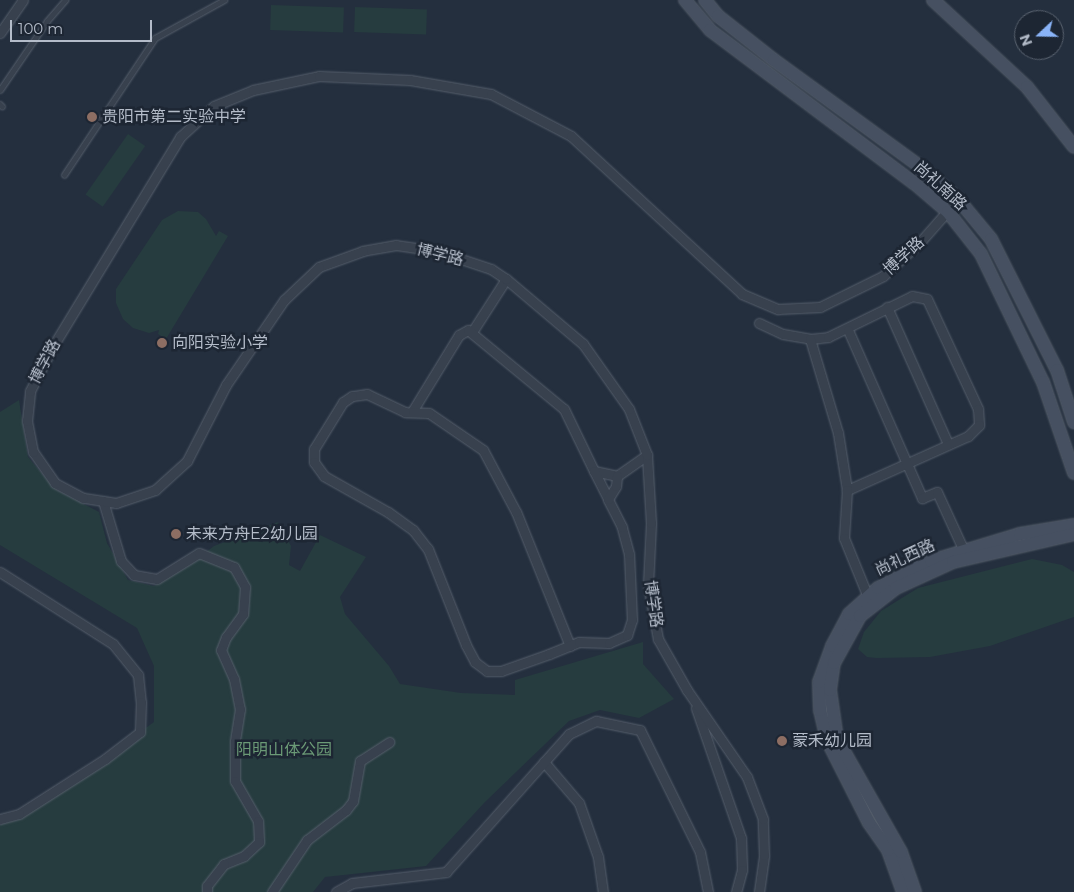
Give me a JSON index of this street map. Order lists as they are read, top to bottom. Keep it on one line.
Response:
{"streets":{"street":["尚礼南路","博学路","尚礼西路"]},"crossings":[["尚礼南路","博学路"]],"parks":["阳明山体公园"],"places":["贵阳市第二实验中学","向阳实验小学","未来方舟E2幼儿园","蒙禾幼儿园"],"scale_bar":"100 m","north":"left"}
